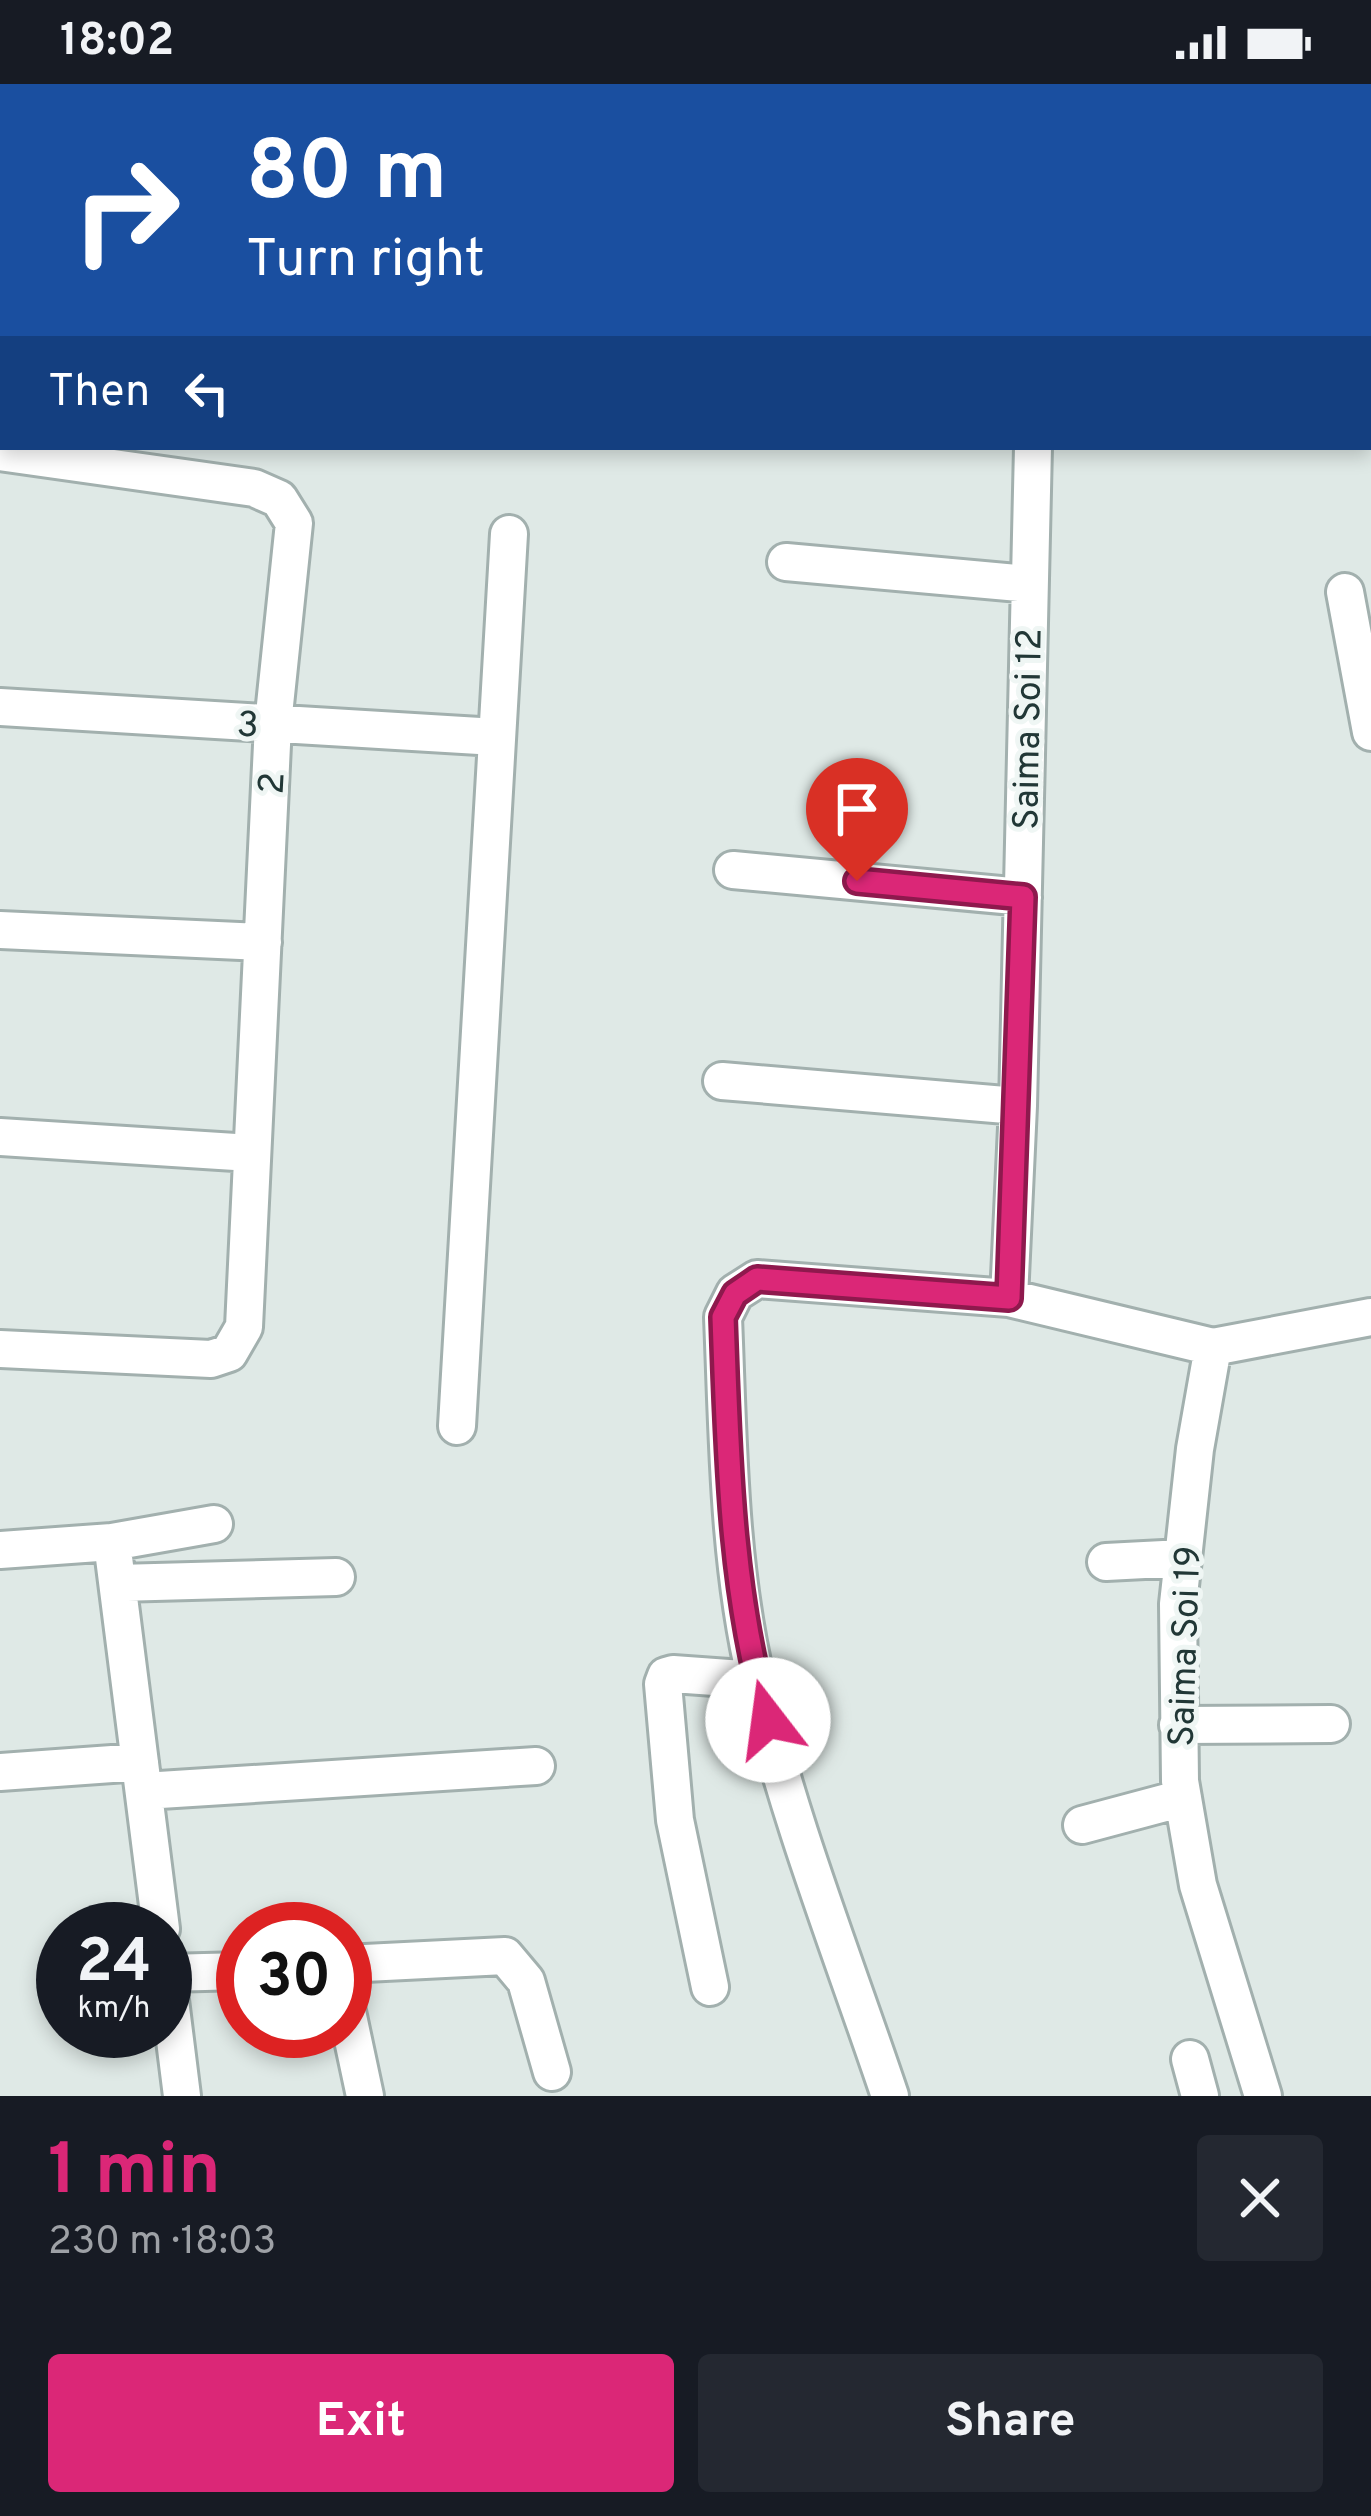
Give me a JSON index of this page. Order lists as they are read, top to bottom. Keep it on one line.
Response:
{"streets":{"street":["3","Saima Soi 12","2","Saima Soi 19"]},"crossings":[["3","2"]],"page":{"status":"18:02","turn":["80 m","Turn right"],"then":"Then","speed":"24 km/h","limit":"30","heading":["1 min","230 m · 18:03"],"buttons":["Exit","Share"]}}
